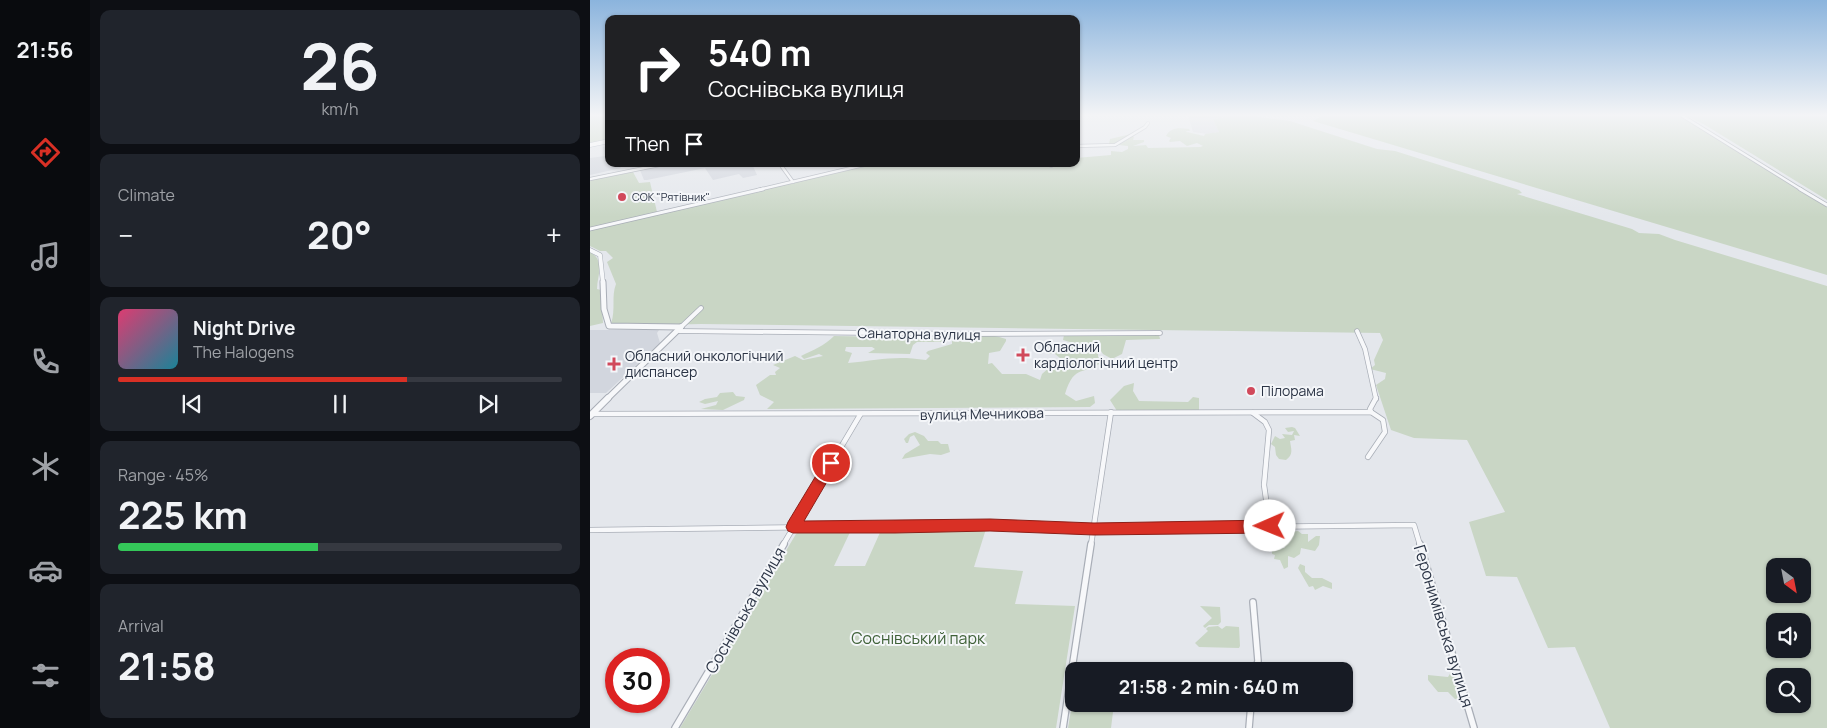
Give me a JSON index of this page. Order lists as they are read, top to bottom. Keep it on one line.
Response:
{"streets":{"street":["Санаторна вулиця","вулиця Мечникова","Соснівська вулиця","Геронимівська вулиця"]},"crossings":[["вулиця Мечникова","Соснівська вулиця"]],"parks":["Соснівський парк"],"places":{"other":["СОК \"Рятівник\"","Пілорама"],"health":["Обласний кардіологічний центр","Обласний онкологічний диспансер"]},"north":"bottom right","page":{"tabs":"21:56","tile":[["26","km/h"],"Climate",["Range · 45%","225 km"],["Arrival","21:58"]],"turn":["540 m","Соснівська вулиця"],"then":"Then","heat":["−","20°","+"],"song":["Night Drive","The Halogens"],"limit":"30","trip":"21:58 · 2 min · 640 m"}}
